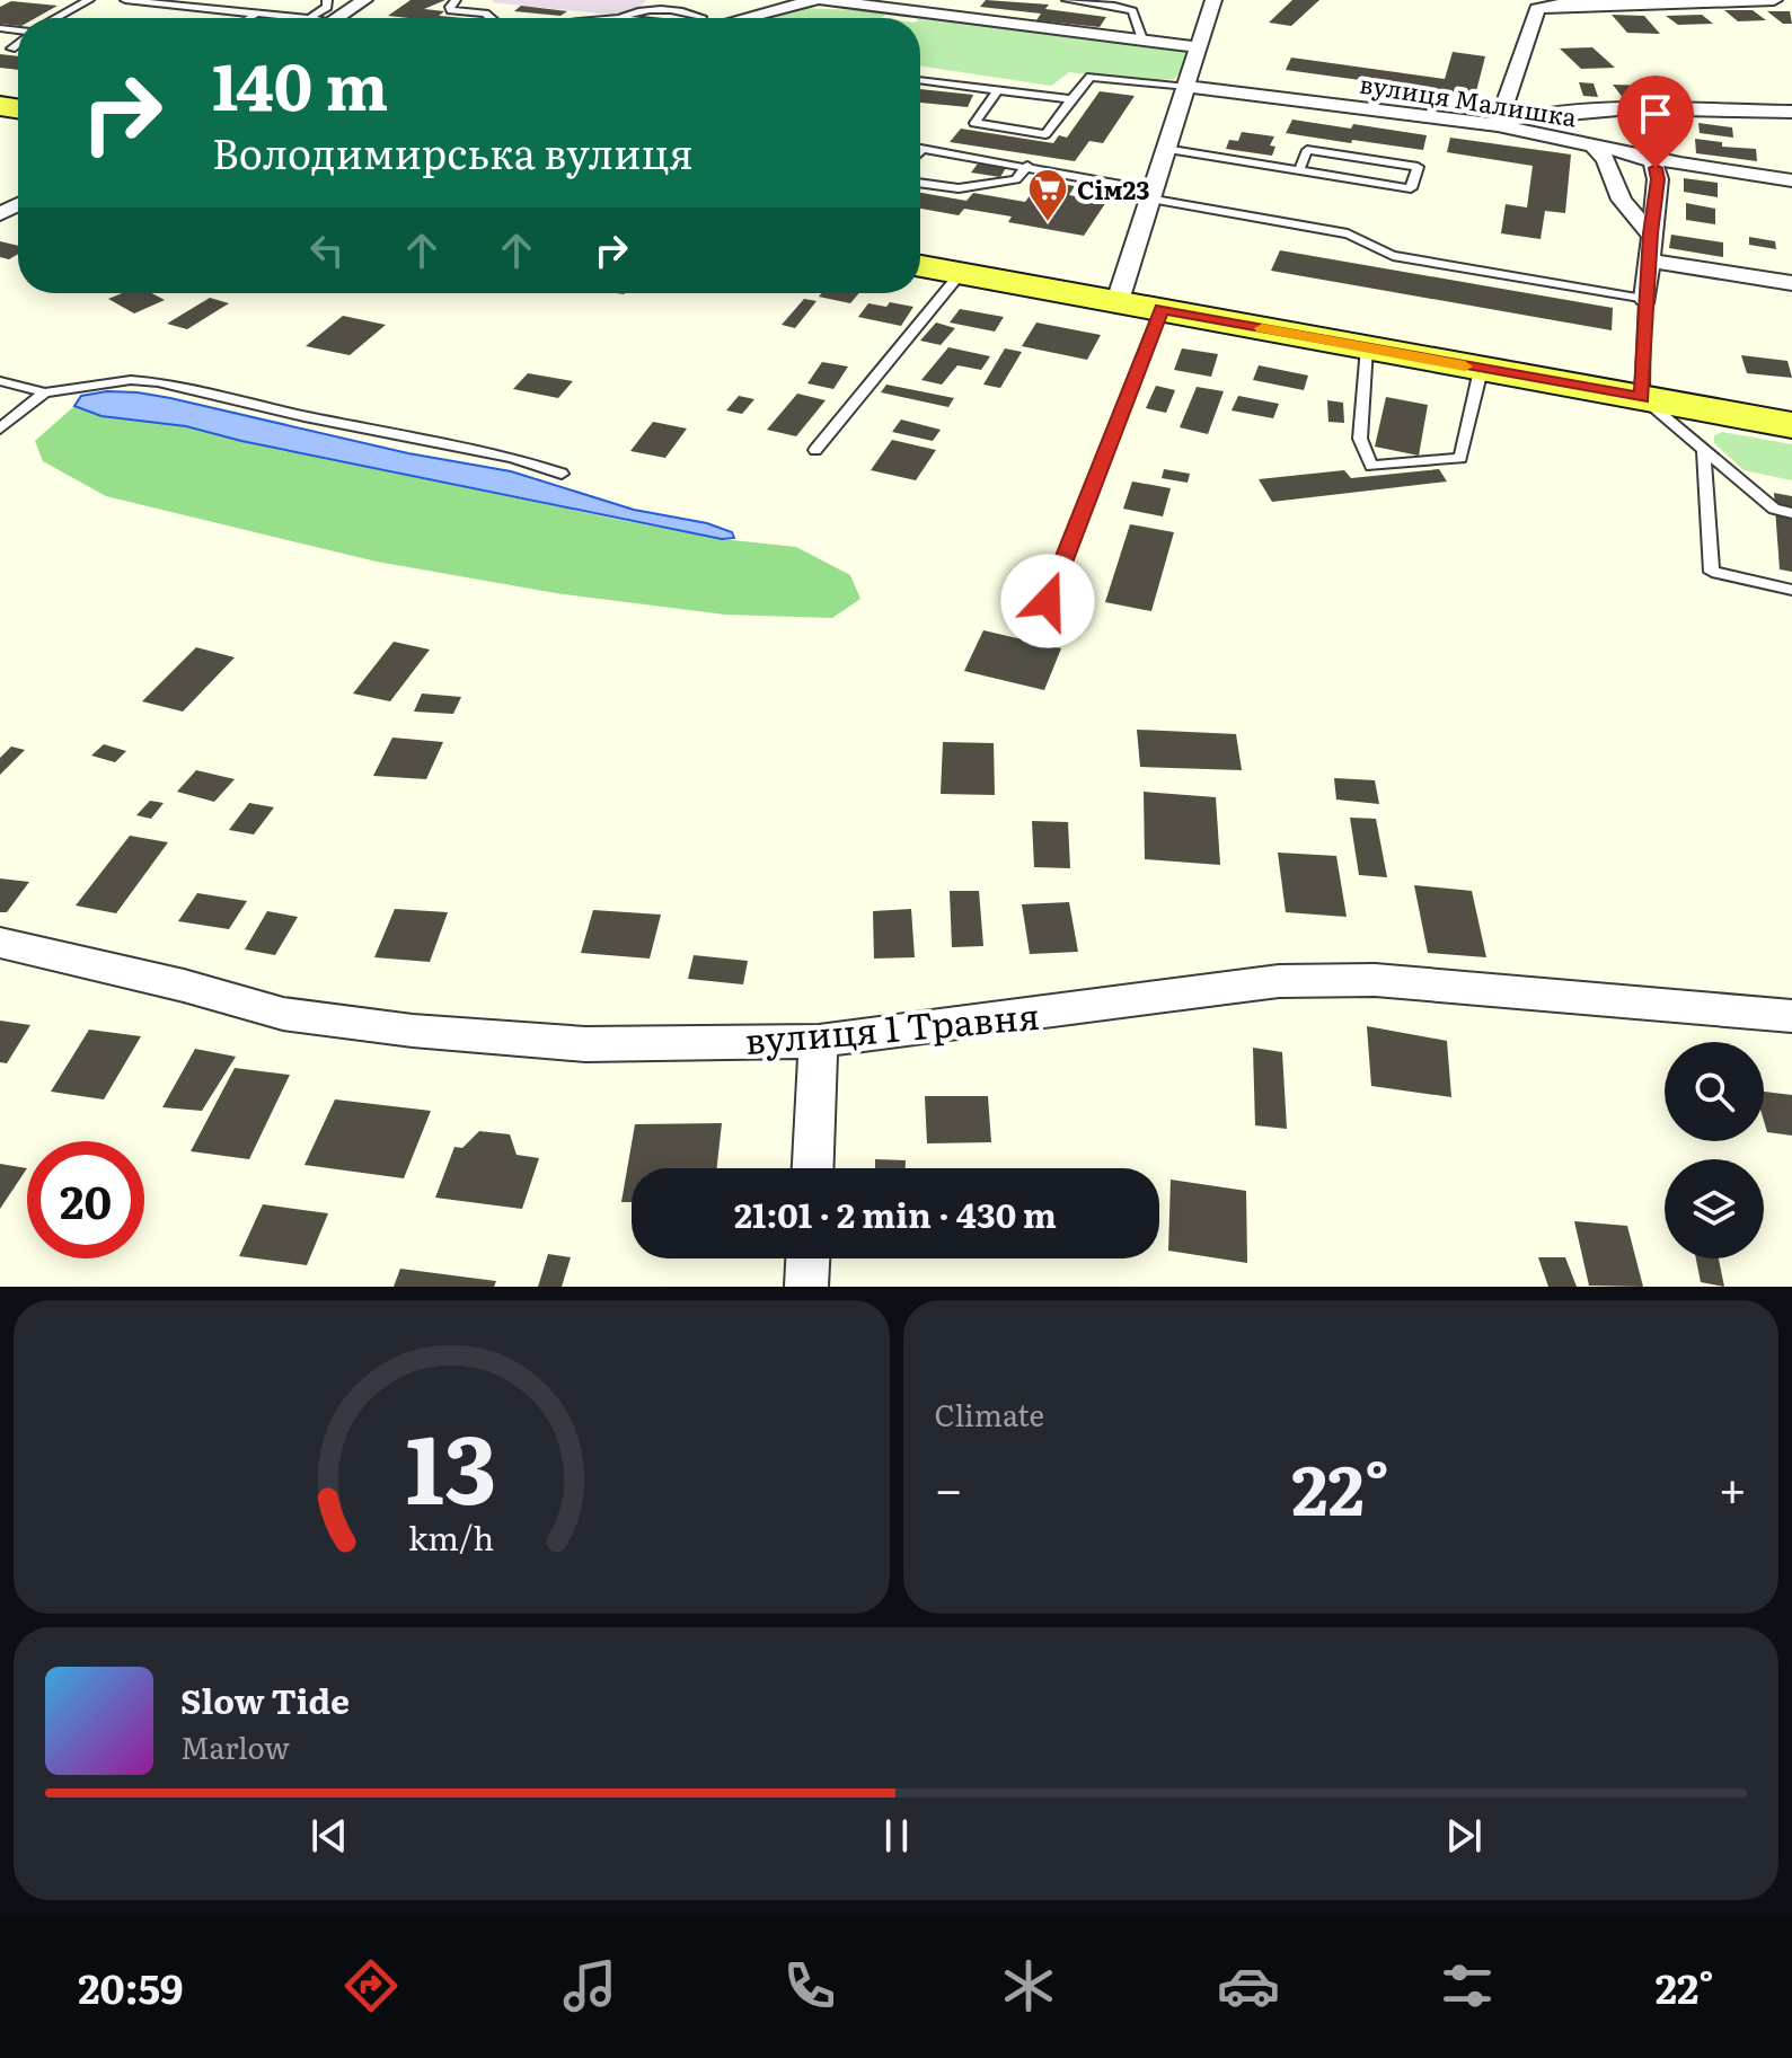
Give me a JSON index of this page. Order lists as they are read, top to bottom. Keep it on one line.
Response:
{"streets":{"street":["вулиця Малишка","вулиця 1 Травня"]},"places":{"supermarket":["Сім23"]},"page":{"turn":["140 m","Володимирська вулиця"],"limit":"20","trip":"21:01 · 2 min · 430 m","tile":"Climate","heat":["−","22°","+"],"song":["Slow Tide","Marlow"],"tabs":["20:59","22°"],"gauge":["13","km/h"]}}
